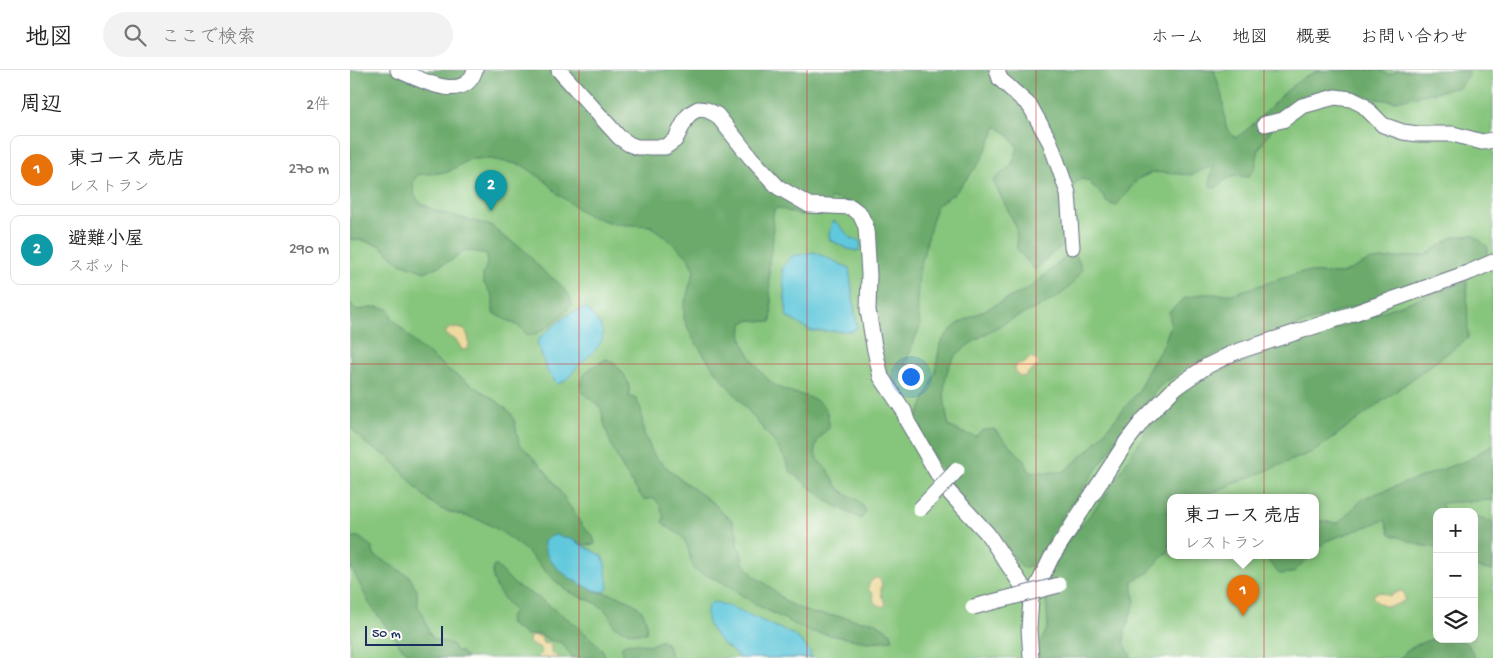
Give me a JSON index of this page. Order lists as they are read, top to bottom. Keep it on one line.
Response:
{"scale_bar":"50 m","page":{"header":"地図","search":"ここで検索","nav":["ホーム","地図","概要","お問い合わせ"],"heading":["周辺","2件"],"list":[{"mark":"1","name":"東コース 売店","note":"レストラン","value":"270 m"},{"mark":"2","name":"避難小屋","note":"スポット","value":"290 m"}],"pins":["2","1"],"popup":["東コース 売店","レストラン"],"map_buttons":["+","−"],"scale":"50 m"}}
